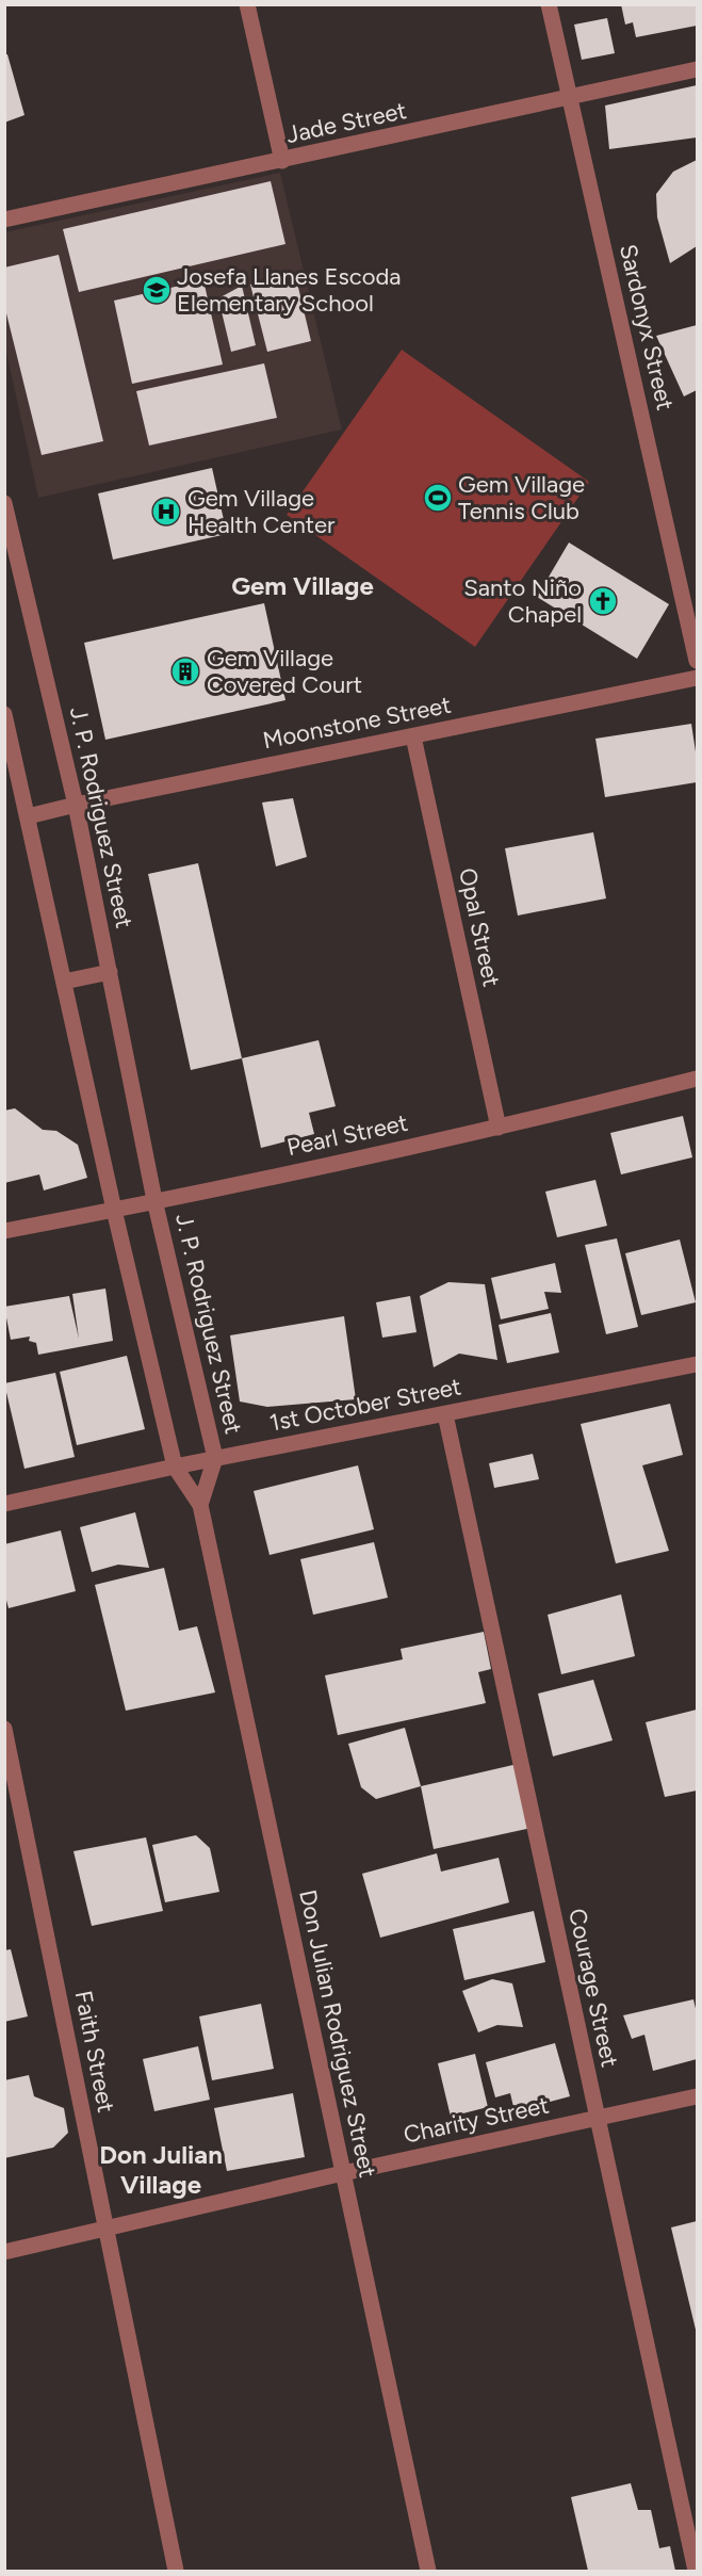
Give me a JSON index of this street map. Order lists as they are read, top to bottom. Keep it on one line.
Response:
{"streets":{"street":["Jade Street","Sardonyx Street","Moonstone Street","J. P. Rodriguez Street","Opal Street","Pearl Street","1st October Street","Courage Street","Don Julian Rodriguez Street","Faith Street","Charity Street"]},"crossings":[["Jade Street","Sardonyx Street"],["Moonstone Street","J. P. Rodriguez Street"],["Moonstone Street","Opal Street"],["J. P. Rodriguez Street","Pearl Street"],["J. P. Rodriguez Street","1st October Street"],["J. P. Rodriguez Street","Don Julian Rodriguez Street"],["Opal Street","Pearl Street"],["1st October Street","Courage Street"],["Courage Street","Charity Street"],["Don Julian Rodriguez Street","Charity Street"],["Faith Street","Charity Street"]],"districts":["Gem Village","Don Julian Village"],"places":{"school or university":["Josefa Llanes Escoda Elementary School"],"sports":["Gem Village Tennis Club"],"hospital":["Gem Village Health Center"],"church":["Santo Niño Chapel"],"building":["Gem Village Covered Court"]}}
